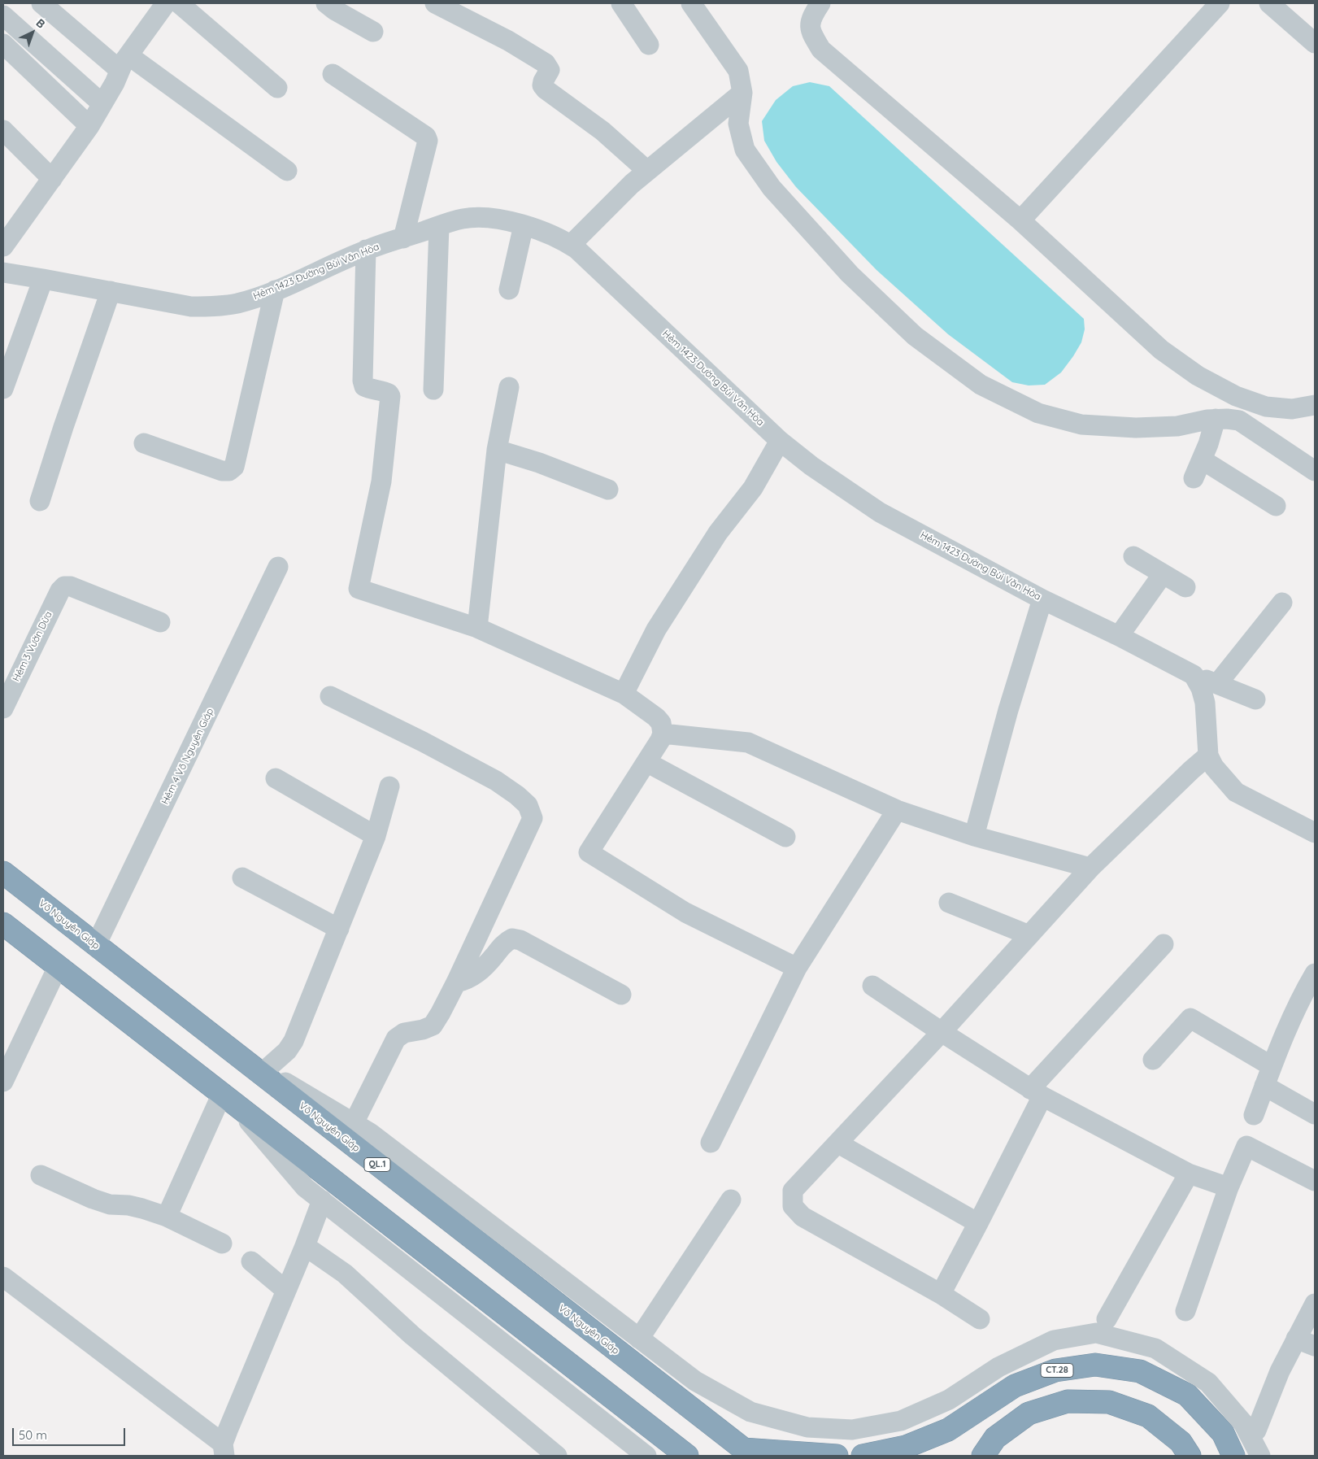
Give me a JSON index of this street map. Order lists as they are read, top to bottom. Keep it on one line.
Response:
{"streets":{"highway":["Võ Nguyên Giáp","QL.1","CT.28"],"street":["Hẻm 1423 Đường Bùi Văn Hòa","Hẻm 3 Vườn Dừa","Hẻm 4 Võ Nguyên Giáp"]},"crossings":[["Hẻm 4 Võ Nguyên Giáp","Võ Nguyên Giáp"]],"scale_bar":"50 m","north":"top right"}
